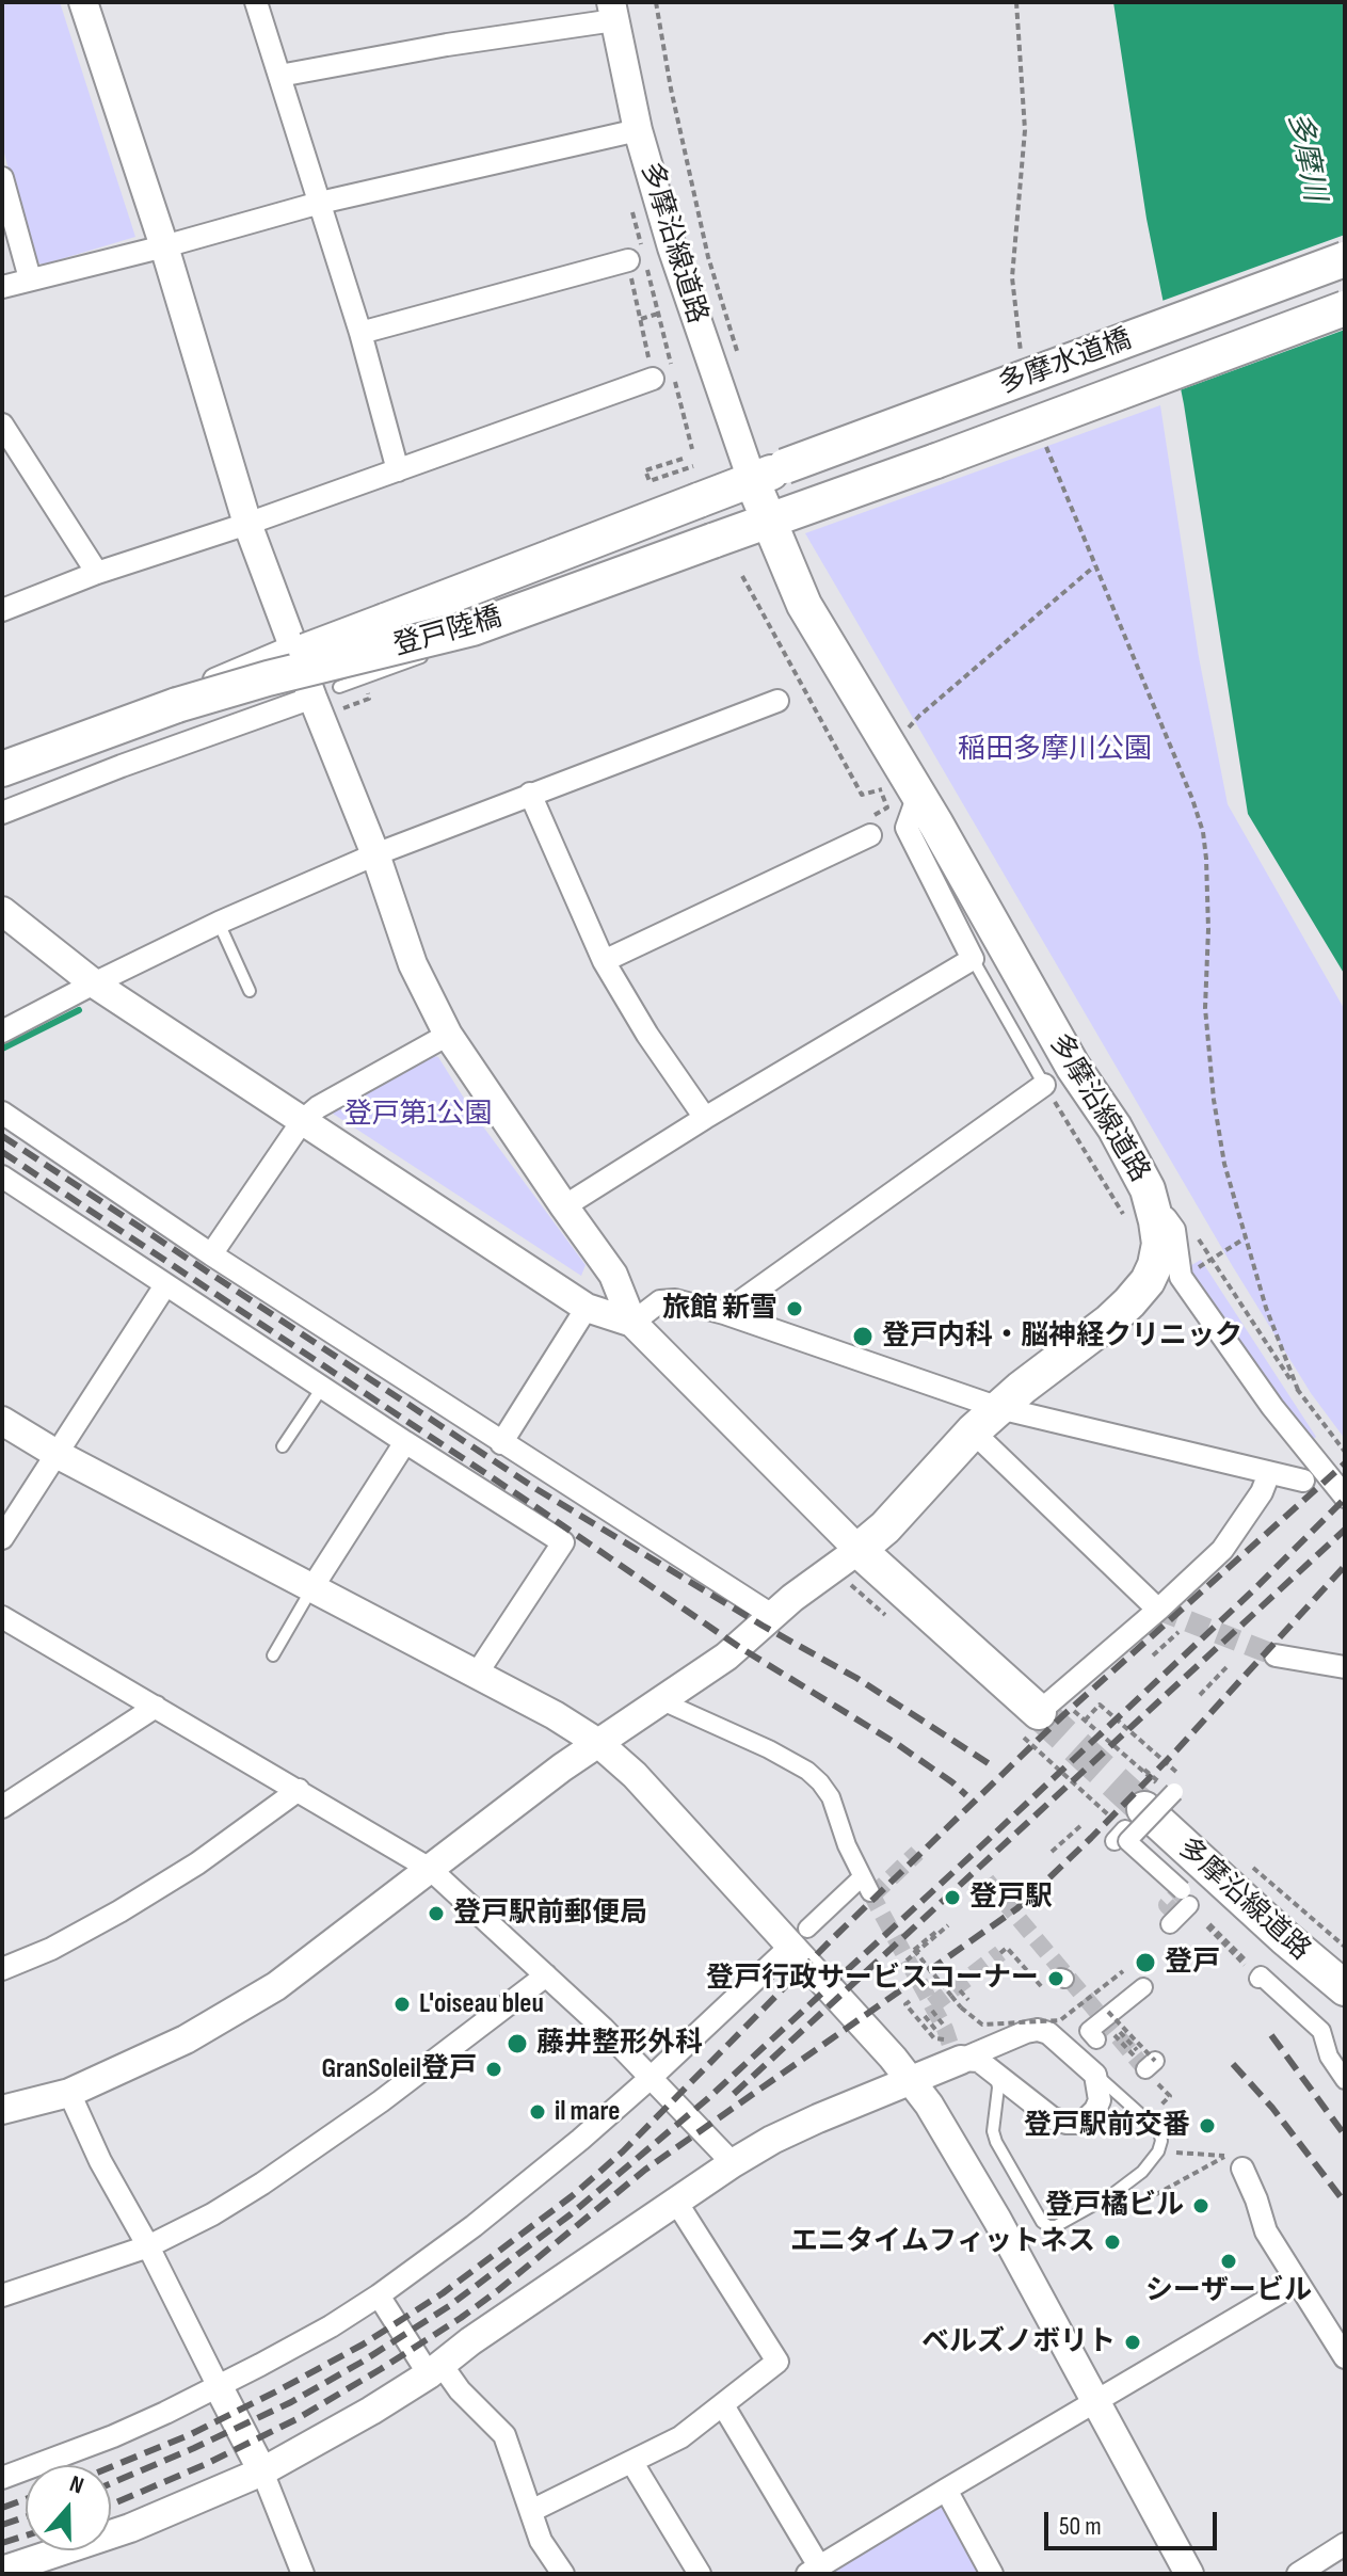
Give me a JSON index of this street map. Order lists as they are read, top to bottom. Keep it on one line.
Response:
{"streets":{"main road":["多摩沿線道路","多摩水道橋","登戸陸橋"]},"crossings":[["多摩沿線道路","多摩水道橋"],["多摩沿線道路","登戸陸橋"],["多摩水道橋","登戸陸橋"]],"water":["多摩川"],"parks":["稲田多摩川公園","登戸第1公園"],"places":["旅館 新雪","登戸内科・脳神経クリニック","登戸駅","登戸駅前郵便局","登戸","登戸行政サービスコーナー","L'oiseau bleu","藤井整形外科","GranSoleil登戸","il mare","登戸駅前交番","登戸橘ビル","エニタイムフィットネス","シーザービル","ベルズノボリト"],"scale_bar":"50 m","north":"top"}
